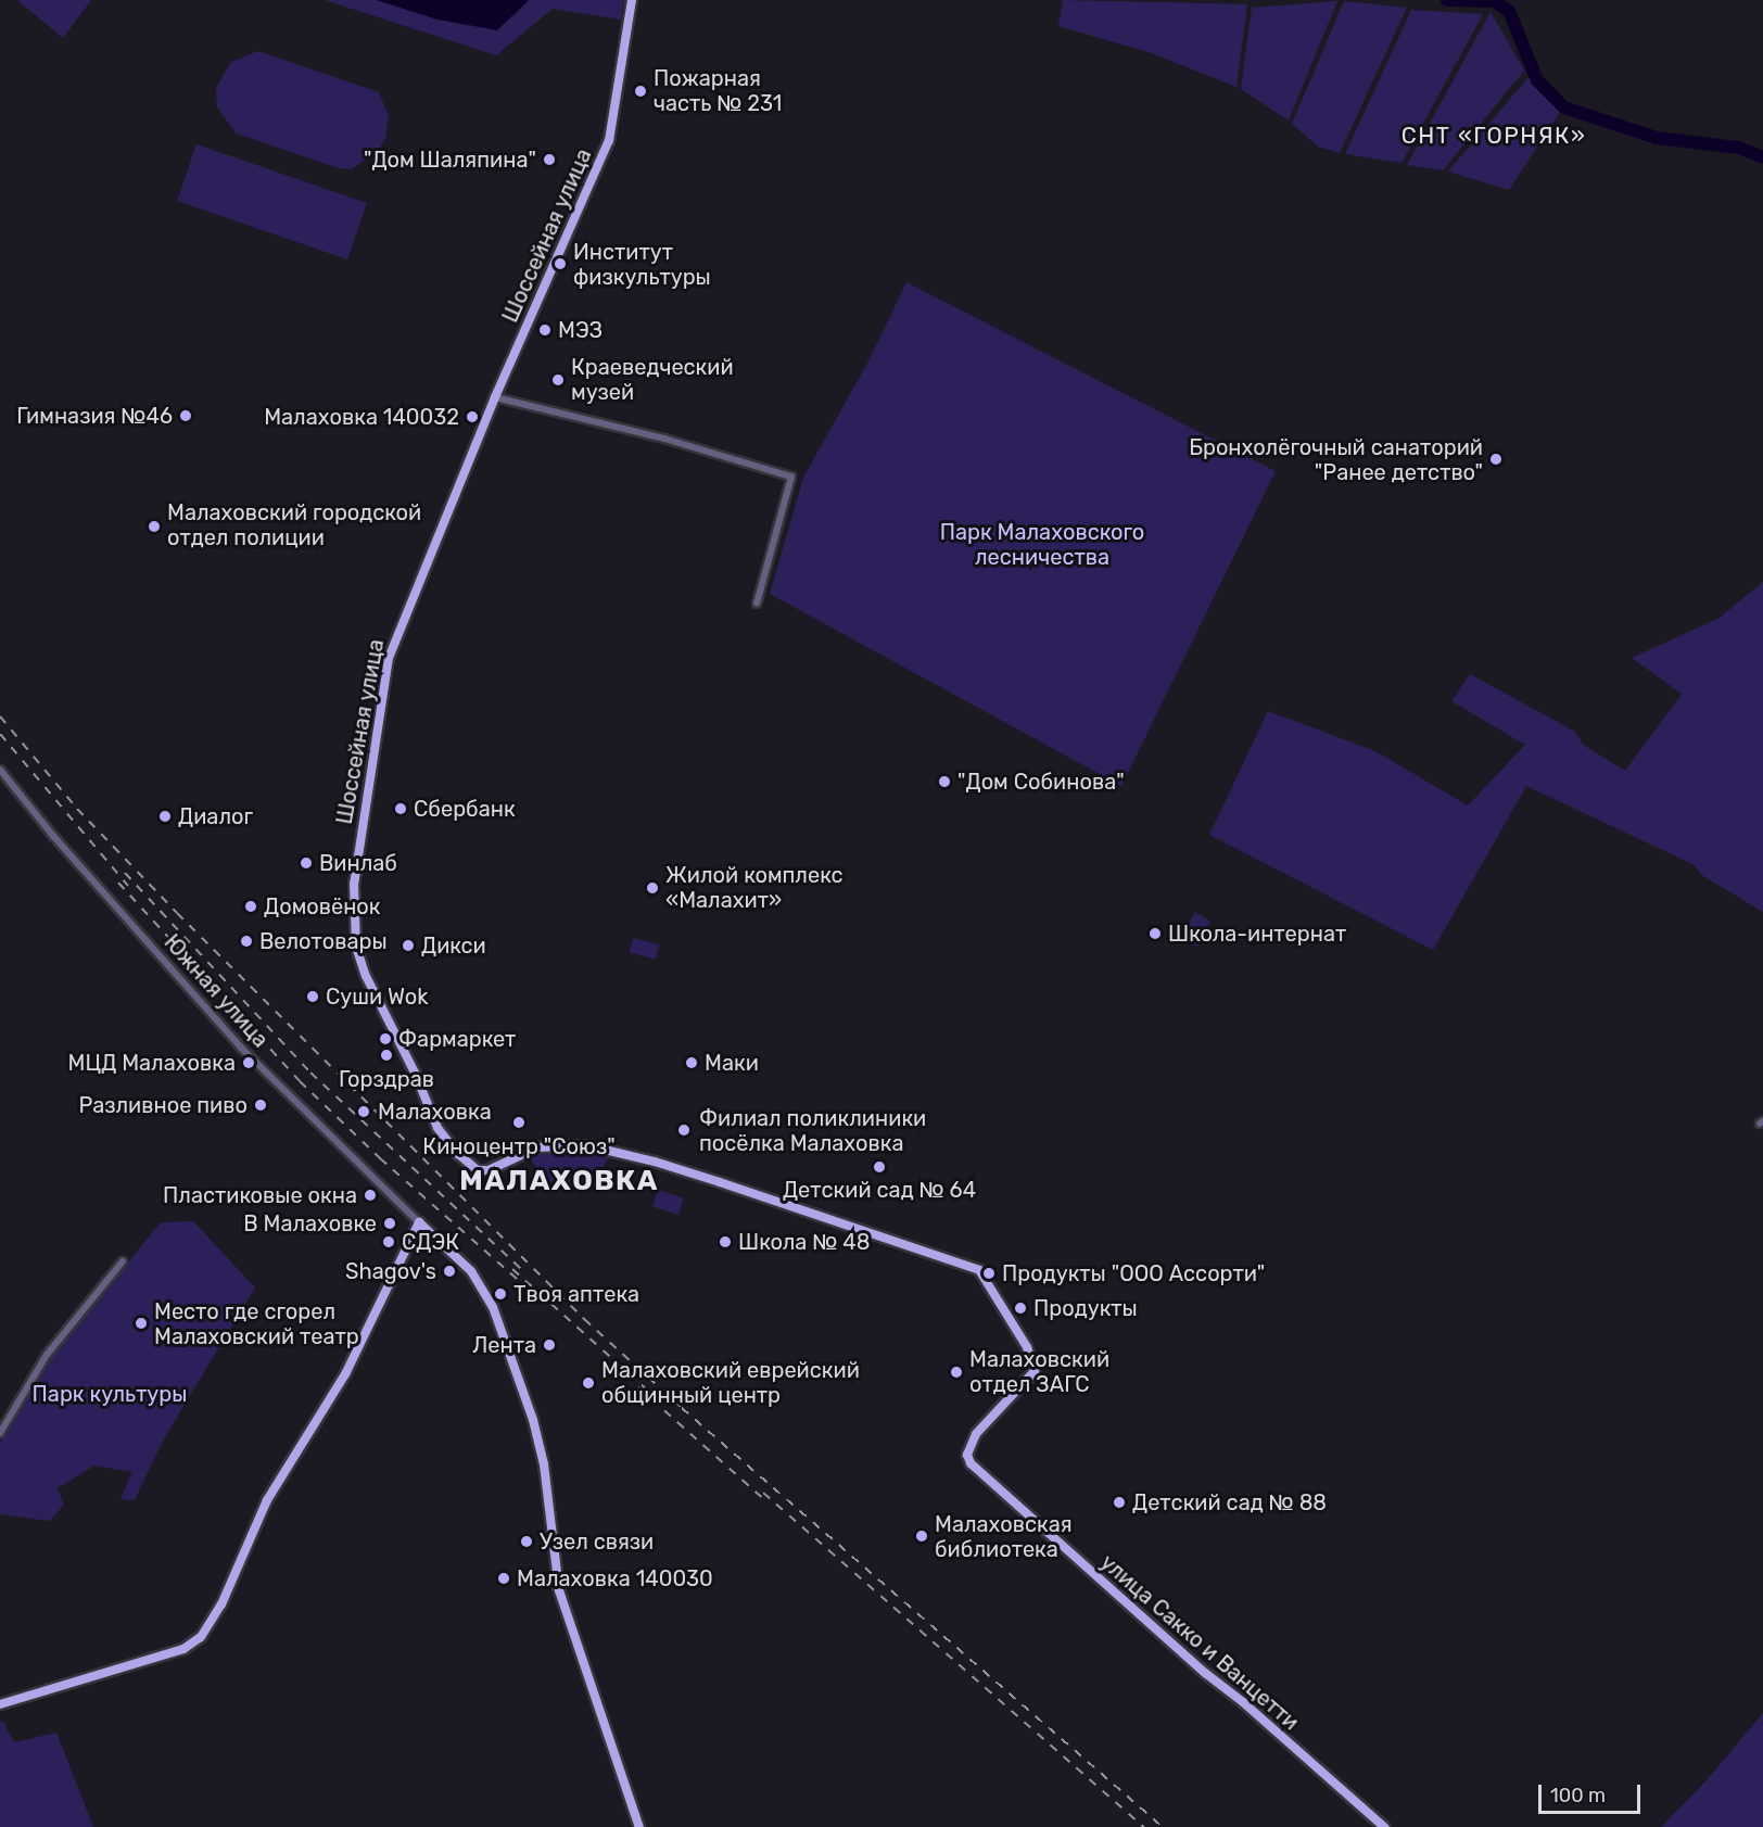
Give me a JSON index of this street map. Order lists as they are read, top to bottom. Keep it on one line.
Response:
{"streets":{"main road":["Шоссейная улица","улица Сакко и Ванцетти"],"street":["Южная улица"]},"crossings":[["Шоссейная улица","улица Сакко и Ванцетти"]],"districts":["СНТ «ГОРНЯК»","МАЛАХОВКА"],"parks":["Парк Малаховского лесничества","Парк культуры"],"places":["Пожарная часть № 231","\"Дом Шаляпина\"","Институт физкультуры","МЭЗ","Краеведческий музей","Гимназия №46","Малаховка 140032","Бронхолёгочный санаторий \"Ранее детство\"","Малаховский городской отдел полиции","\"Дом Собинова\"","Сбербанк","Диалог","Винлаб","Жилой комплекс «Малахит»","Домовёнок","Школа-интернат","Велотовары","Дикси","Суши Wok","Фармаркет","Горздрав","МЦД Малаховка","Маки","Разливное пиво","Малаховка","Киноцентр \"Союз\"","Филиал поликлиники посёлка Малаховка","Детский сад № 64","Пластиковые окна","В Малаховке","СДЭК","Школа № 48","Shagov's","Продукты \"ООО Ассорти\"","Твоя аптека","Продукты","Место где сгорел Малаховский театр","Лента","Малаховский отдел ЗАГС","Малаховский еврейский общинный центр","Детский сад № 88","Малаховская библиотека","Узел связи","Малаховка 140030"],"scale_bar":"100 m"}
